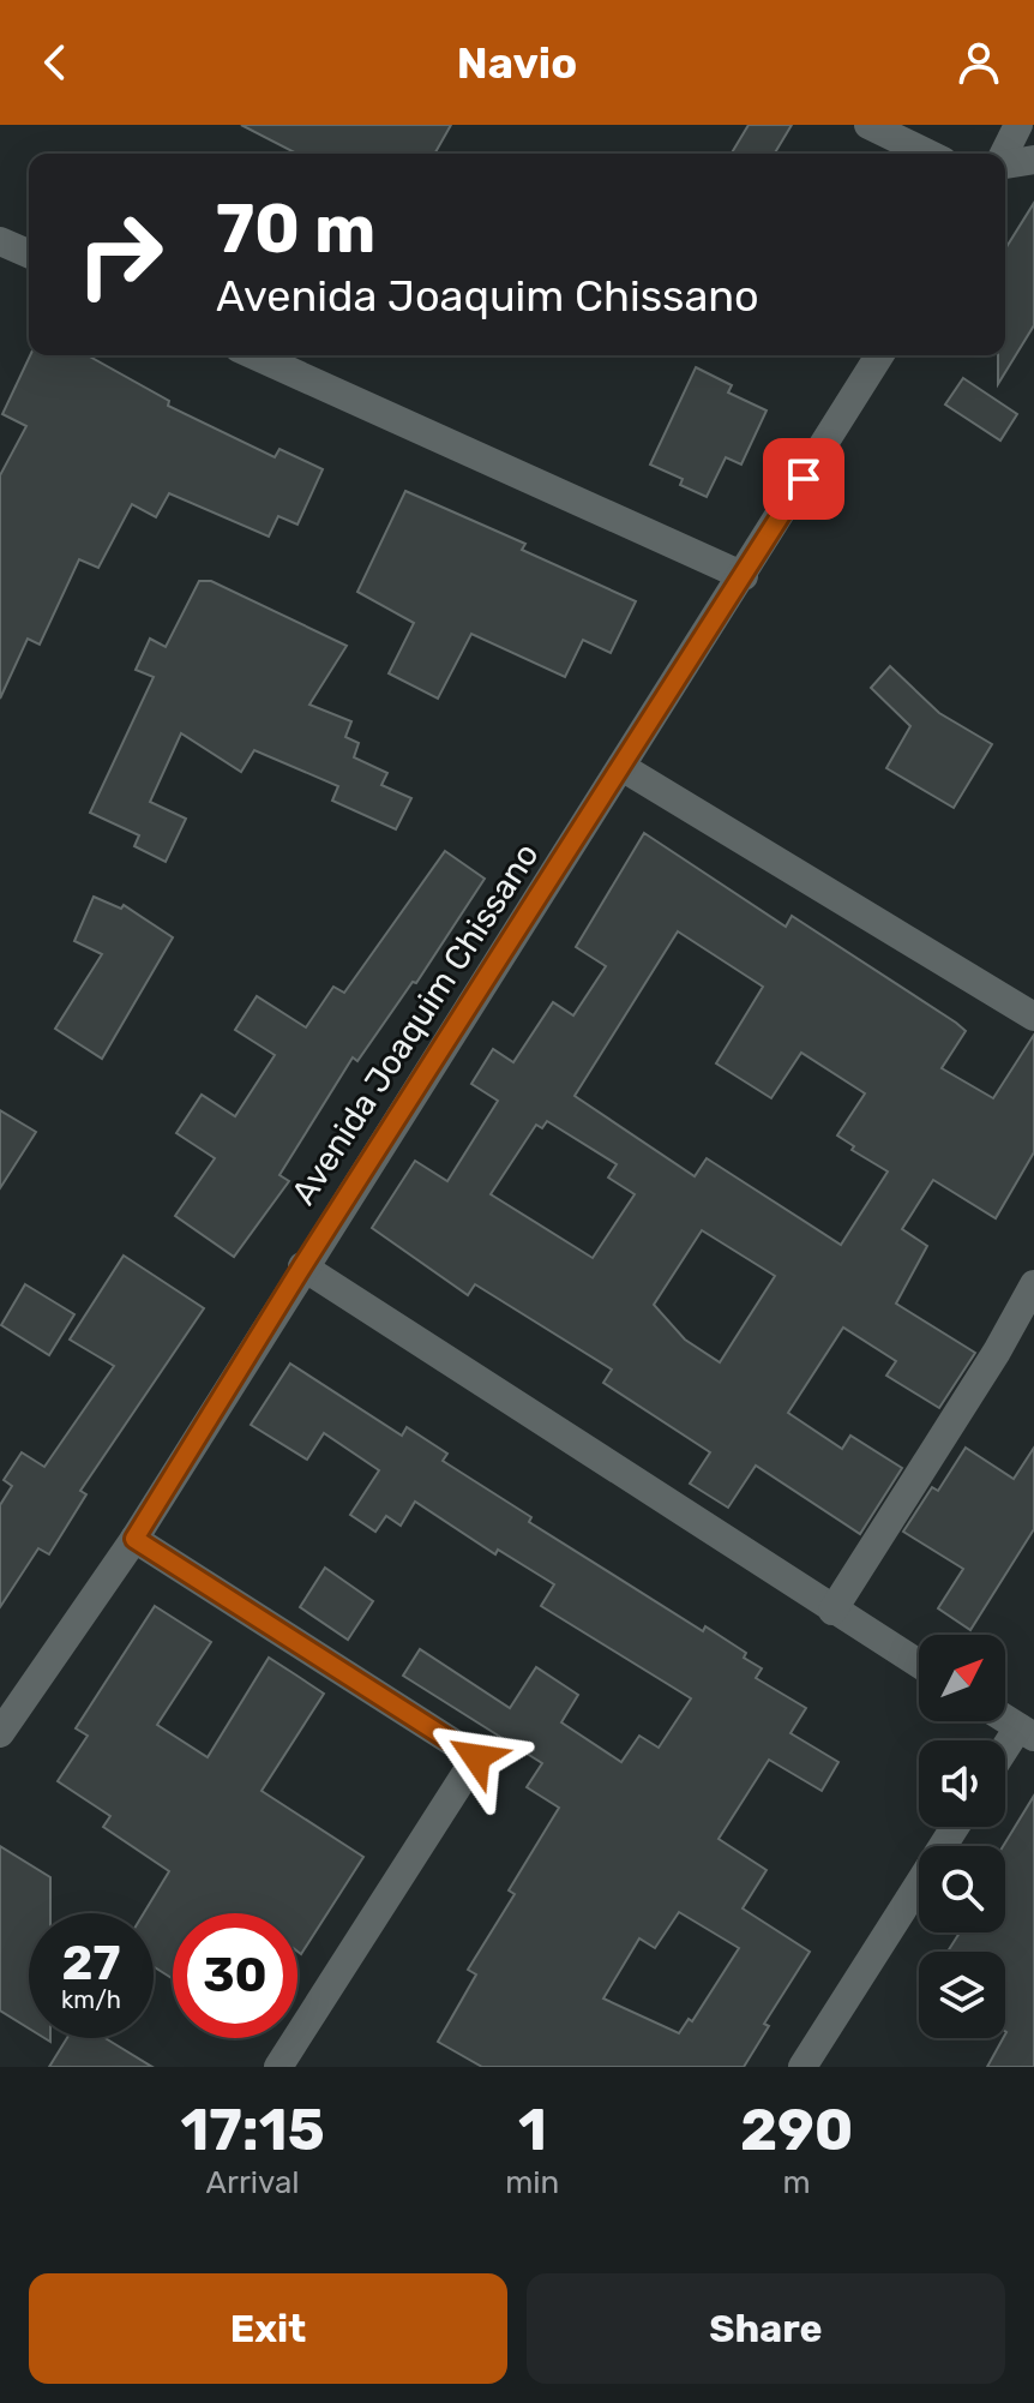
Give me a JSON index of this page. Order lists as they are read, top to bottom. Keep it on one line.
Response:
{"streets":{"street":["Avenida Joaquim Chissano"]},"north":"top right","page":{"header":"Navio","turn":["70 m","Avenida Joaquim Chissano"],"speed":"27 km/h","limit":"30","eta":["17:15","Arrival","1","min","290","m"],"buttons":["Exit","Share"]}}
